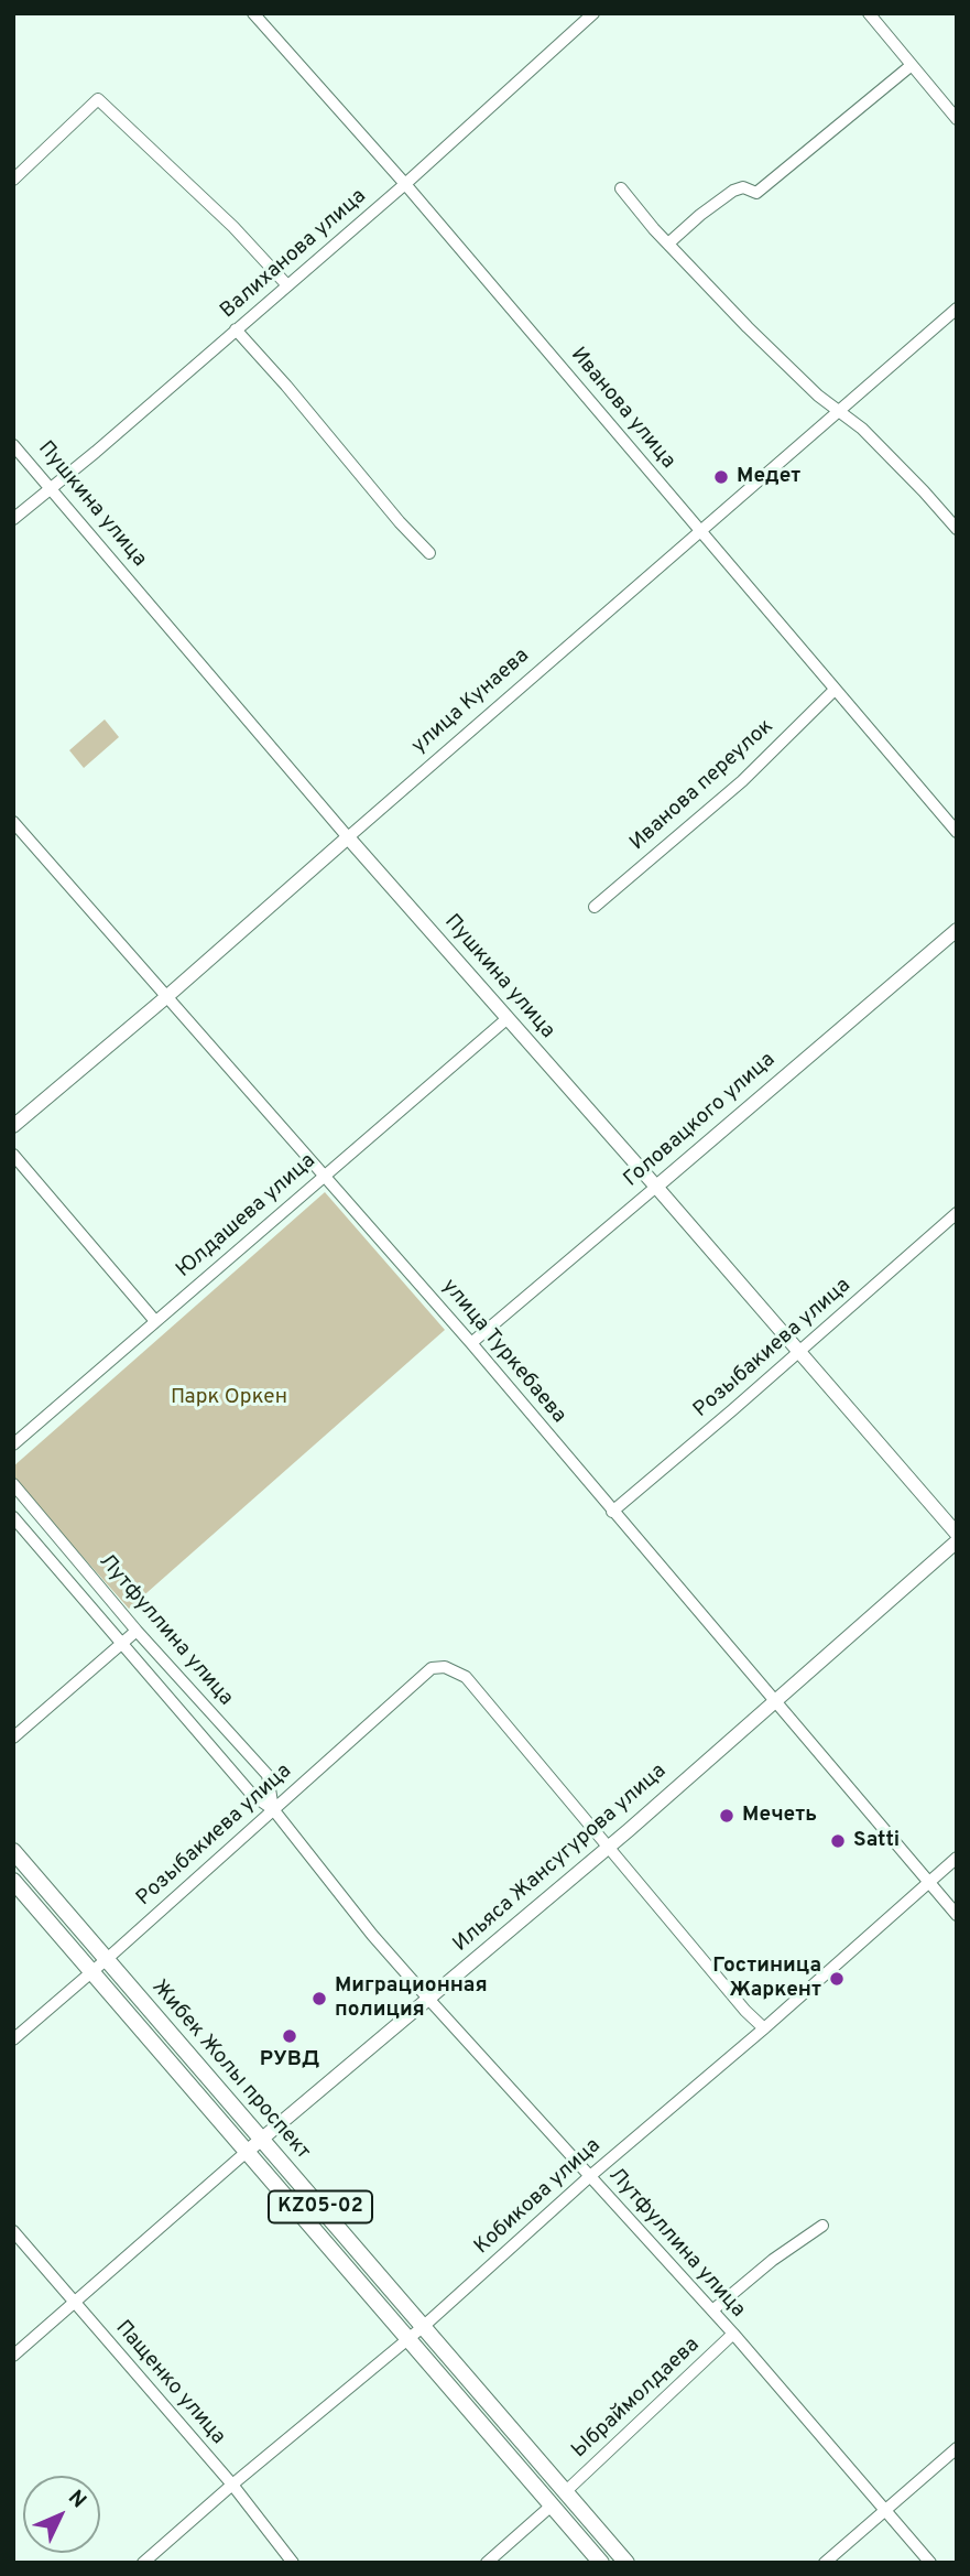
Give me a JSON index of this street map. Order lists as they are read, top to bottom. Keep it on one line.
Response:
{"streets":{"highway":["Жибек Жолы проспект","KZ05-02"],"main road":["Пушкина улица","улица Кунаева","Головацкого улица","Ильяса Жансугурова улица"],"street":["Валиханова улица","Иванова улица","Иванова переулок","Юлдашева улица","Розыбакиева улица","улица Туркебаева","Лутфуллина улица","Кобикова улица","Пащенко улица","Ыбраймолдаева"]},"crossings":[["Валиханова улица","Иванова улица"],["Валиханова улица","Пушкина улица"],["Иванова улица","улица Кунаева"],["Иванова улица","Иванова переулок"],["Пушкина улица","улица Кунаева"],["Пушкина улица","Головацкого улица"],["Пушкина улица","Юлдашева улица"],["Пушкина улица","Розыбакиева улица"],["улица Кунаева","улица Туркебаева"],["Головацкого улица","улица Туркебаева"],["Юлдашева улица","улица Туркебаева"],["Розыбакиева улица","улица Туркебаева"],["Розыбакиева улица","Лутфуллина улица"],["Розыбакиева улица","Ильяса Жансугурова улица"],["Розыбакиева улица","Жибек Жолы проспект"],["улица Туркебаева","Ильяса Жансугурова улица"],["улица Туркебаева","Кобикова улица"],["Лутфуллина улица","Ильяса Жансугурова улица"],["Лутфуллина улица","Кобикова улица"],["Лутфуллина улица","Ыбраймолдаева"],["Ильяса Жансугурова улица","Жибек Жолы проспект"],["Ильяса Жансугурова улица","Пащенко улица"],["Жибек Жолы проспект","Кобикова улица"],["Жибек Жолы проспект","Ыбраймолдаева"],["Кобикова улица","Пащенко улица"]],"parks":["Парк Оркен"],"places":["Медет","Мечеть","Satti","Гостиница Жаркент","Миграционная полиция","РУВД"],"north":"top right"}
